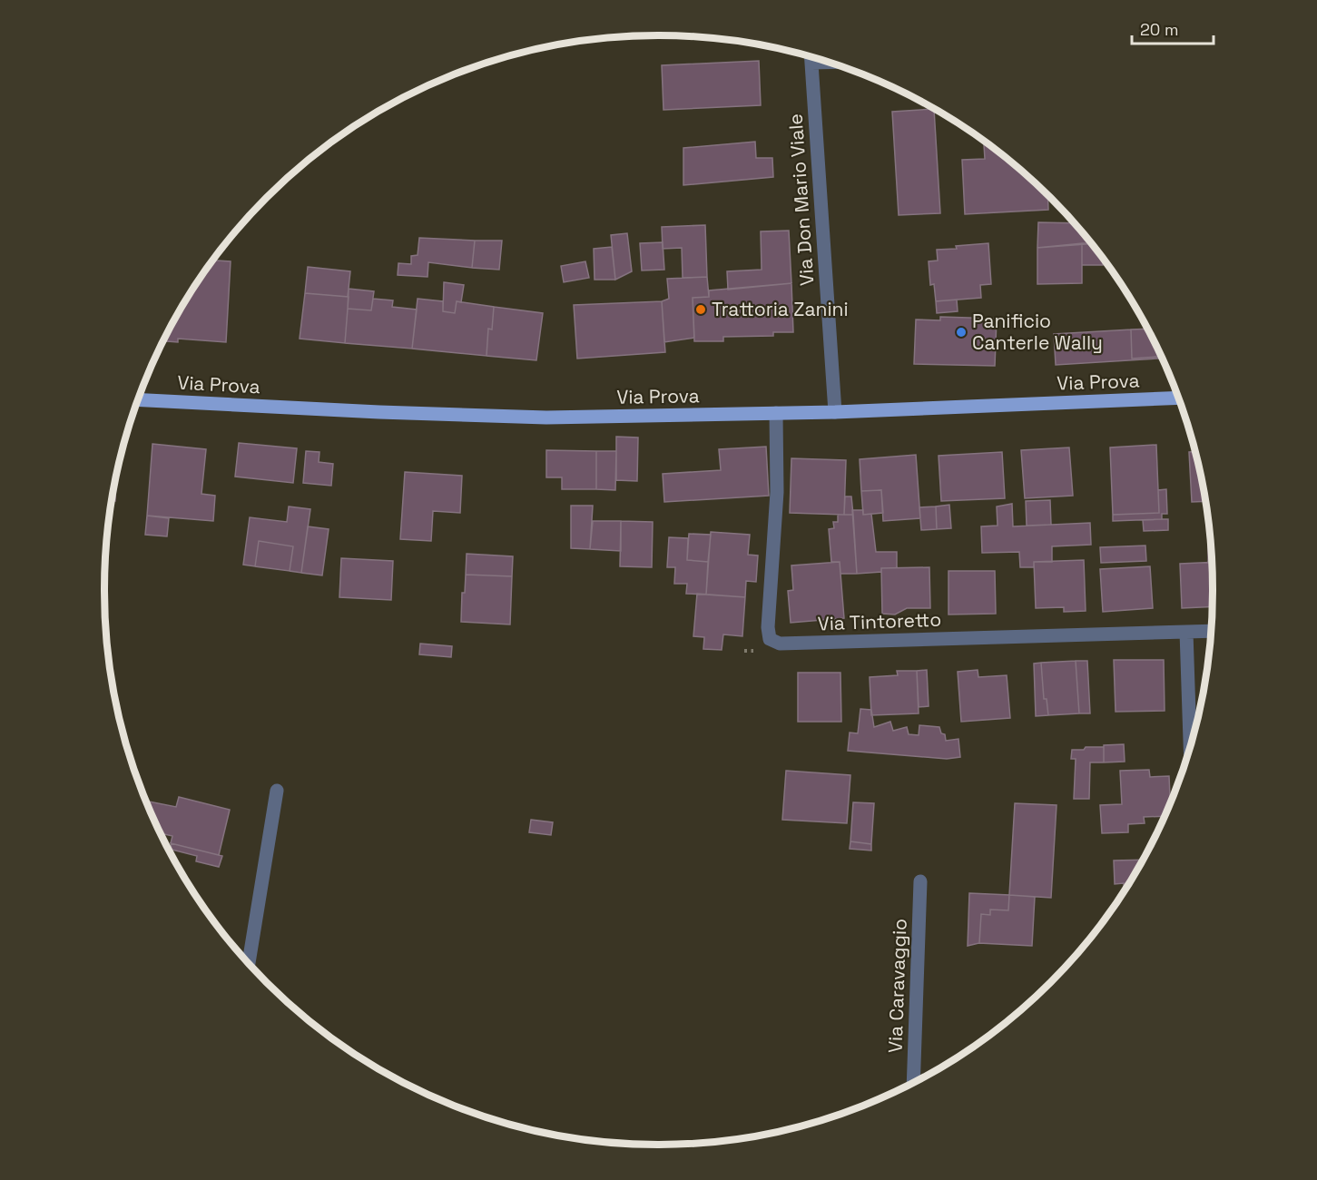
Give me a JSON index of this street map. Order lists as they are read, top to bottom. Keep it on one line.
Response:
{"streets":{"main road":["Via Prova"],"street":["Via Don Mario Viale","Via Tintoretto","Via Caravaggio"]},"crossings":[["Via Don Mario Viale","Via Prova"],["Via Prova","Via Tintoretto"]],"places":["Trattoria Zanini","Panificio Canterle Wally"],"scale_bar":"20 m"}
